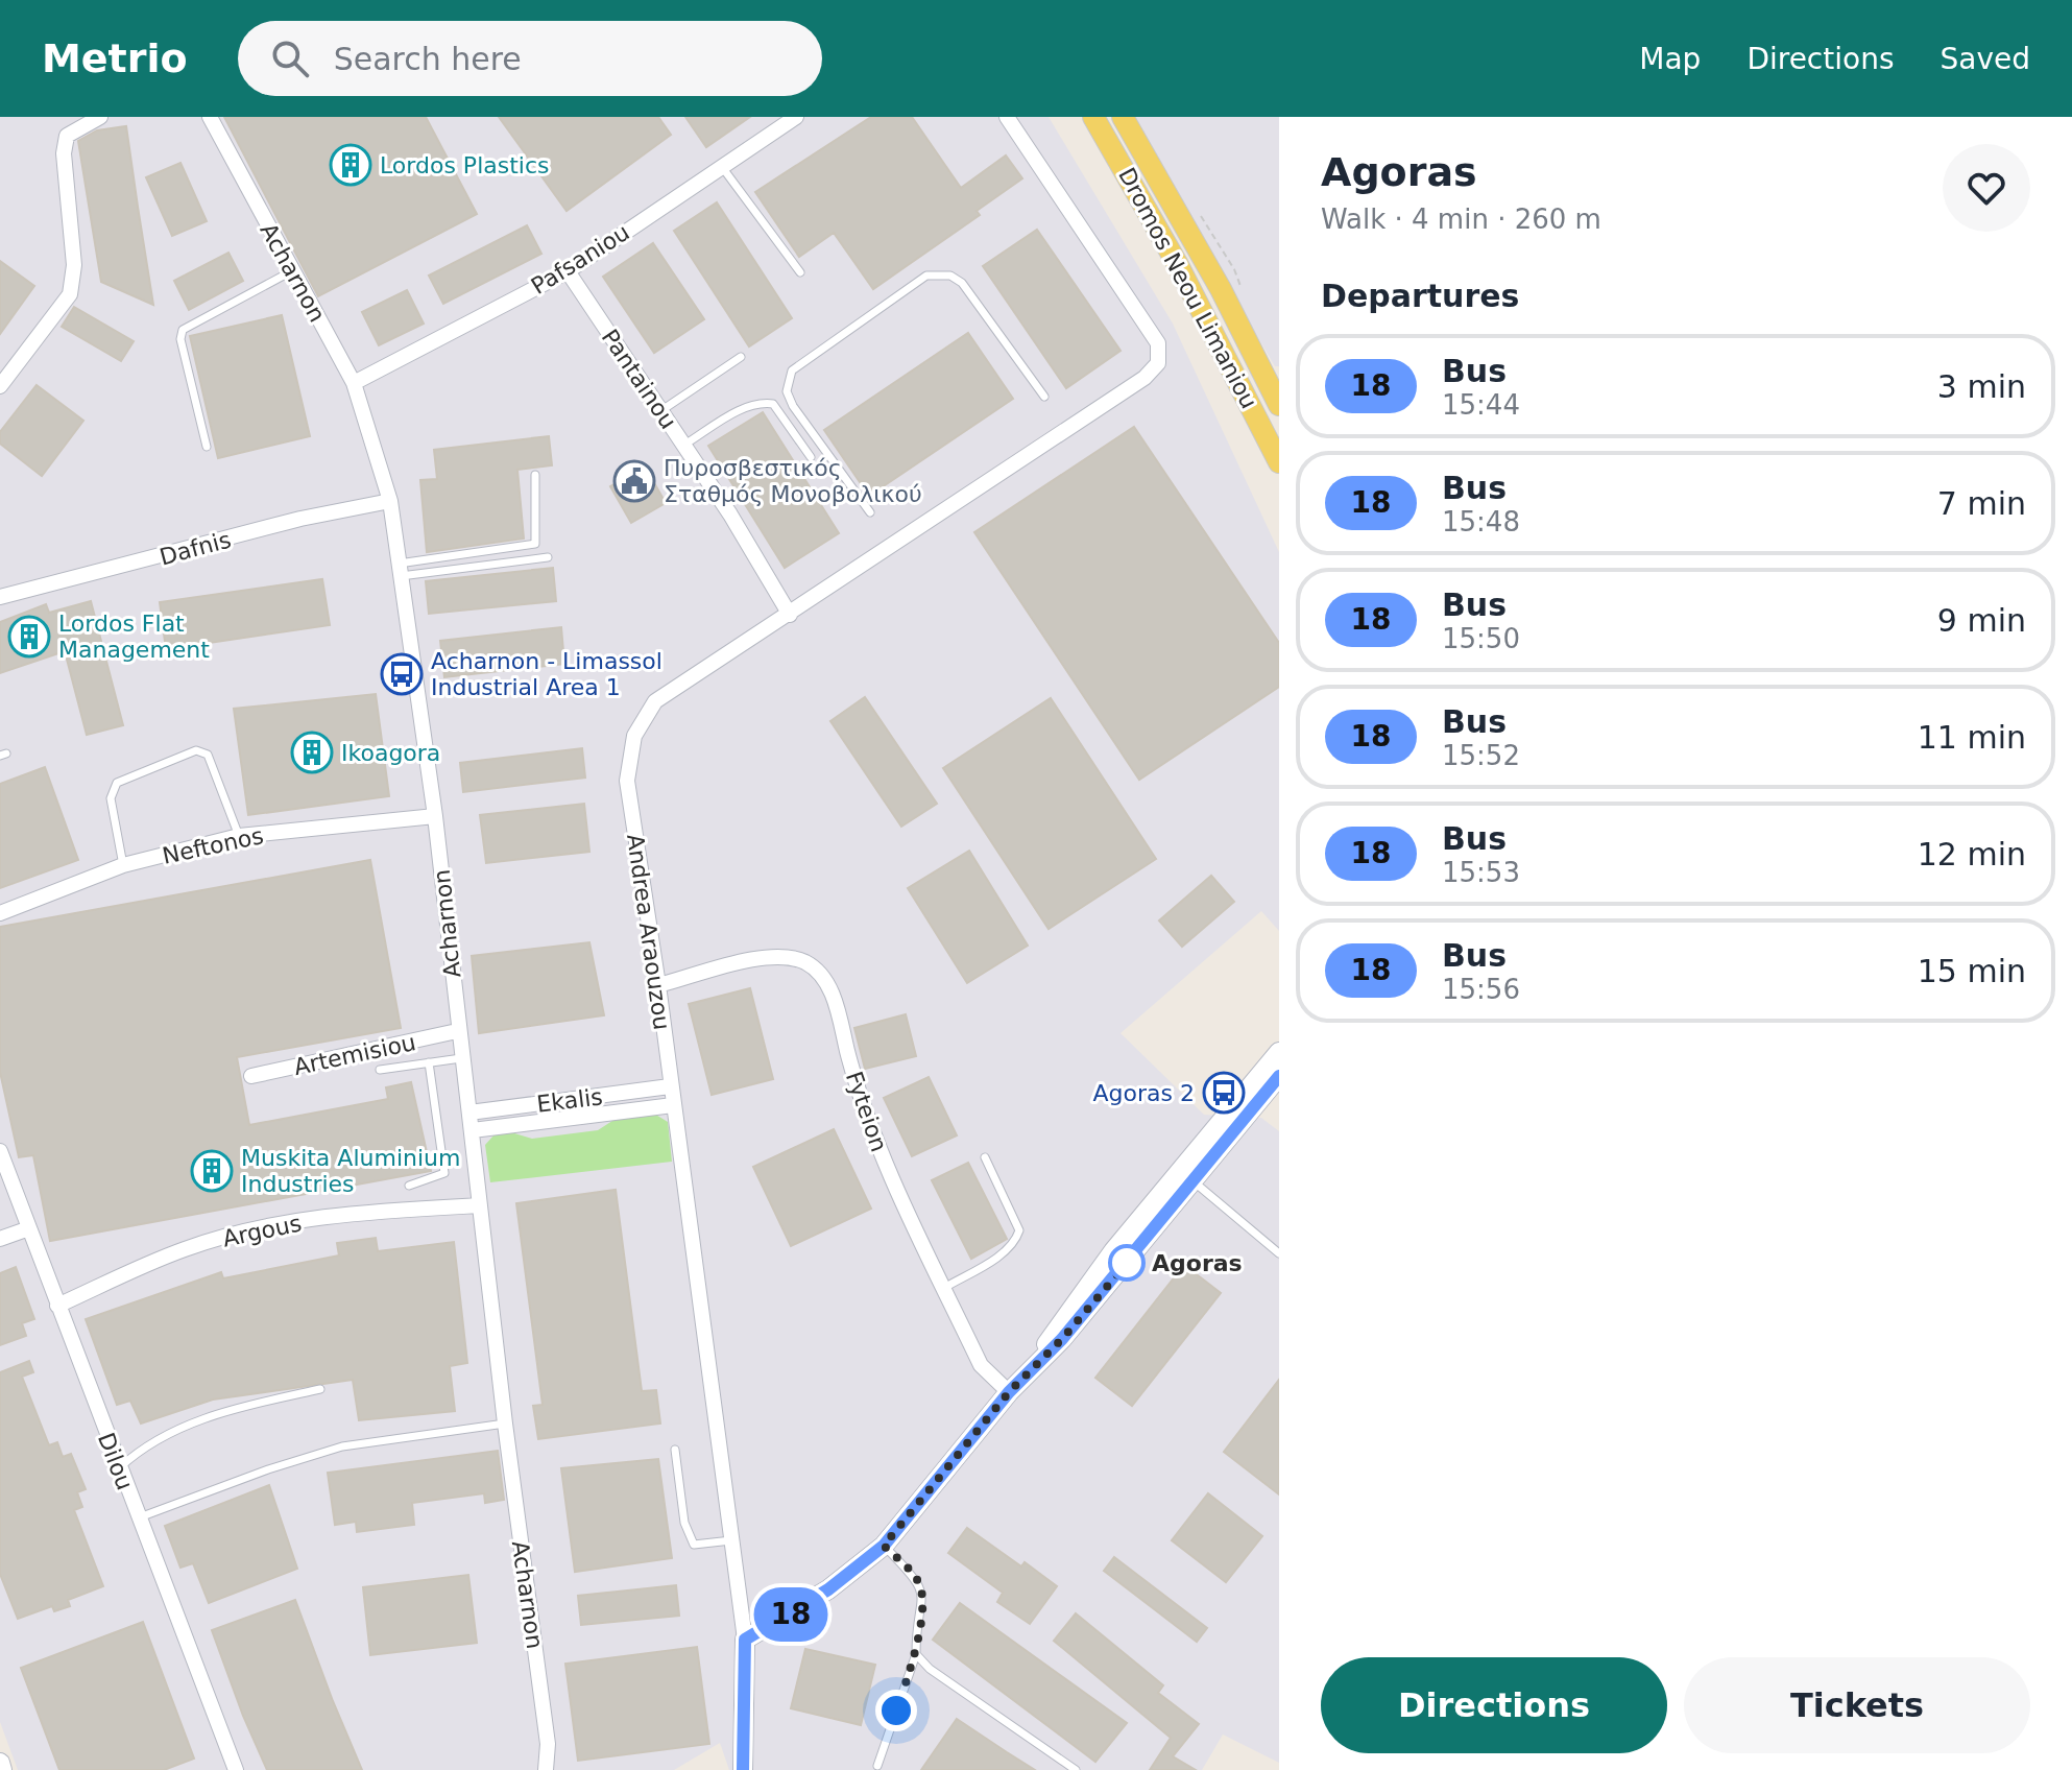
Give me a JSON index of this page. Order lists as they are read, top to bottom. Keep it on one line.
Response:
{"streets":{"main road":["Dromos Neou Limaniou","Andrea Araouzou"],"street":["Pafsaniou","Acharnon","Pantainou","Dafnis","Neftonos","Artemisiou","Ekalis","Fyteion","Argous","Dilou"]},"crossings":[["Pafsaniou","Acharnon"],["Pafsaniou","Pantainou"],["Acharnon","Dafnis"],["Acharnon","Neftonos"],["Acharnon","Artemisiou"],["Acharnon","Ekalis"],["Acharnon","Argous"],["Pantainou","Andrea Araouzou"],["Andrea Araouzou","Ekalis"],["Andrea Araouzou","Fyteion"],["Argous","Dilou"]],"places":{"building":["Lordos Plastics","Lordos Flat Management","Ikoagora","Muskita Aluminium Industries"],"public building":["Πυροσβεστικός Σταθμός Μονοβολικού"],"bus stop":["Acharnon - Limassol Industrial Area 1","Agoras 2"],"other":["Agoras"]},"lines":["bus line 18"],"page":{"header":"Metrio","search":"Search here","nav":["Map","Directions","Saved"],"on_map":"18","heading":[["Agoras","Walk · 4 min · 260 m"],"Departures"],"list":[{"mark":"18","name":"Bus","note":"15:44","value":"3 min"},{"mark":"18","name":"Bus","note":"15:48","value":"7 min"},{"mark":"18","name":"Bus","note":"15:50","value":"9 min"},{"mark":"18","name":"Bus","note":"15:52","value":"11 min"},{"mark":"18","name":"Bus","note":"15:53","value":"12 min"},{"mark":"18","name":"Bus","note":"15:56","value":"15 min"}],"buttons":["Directions","Tickets"]}}
